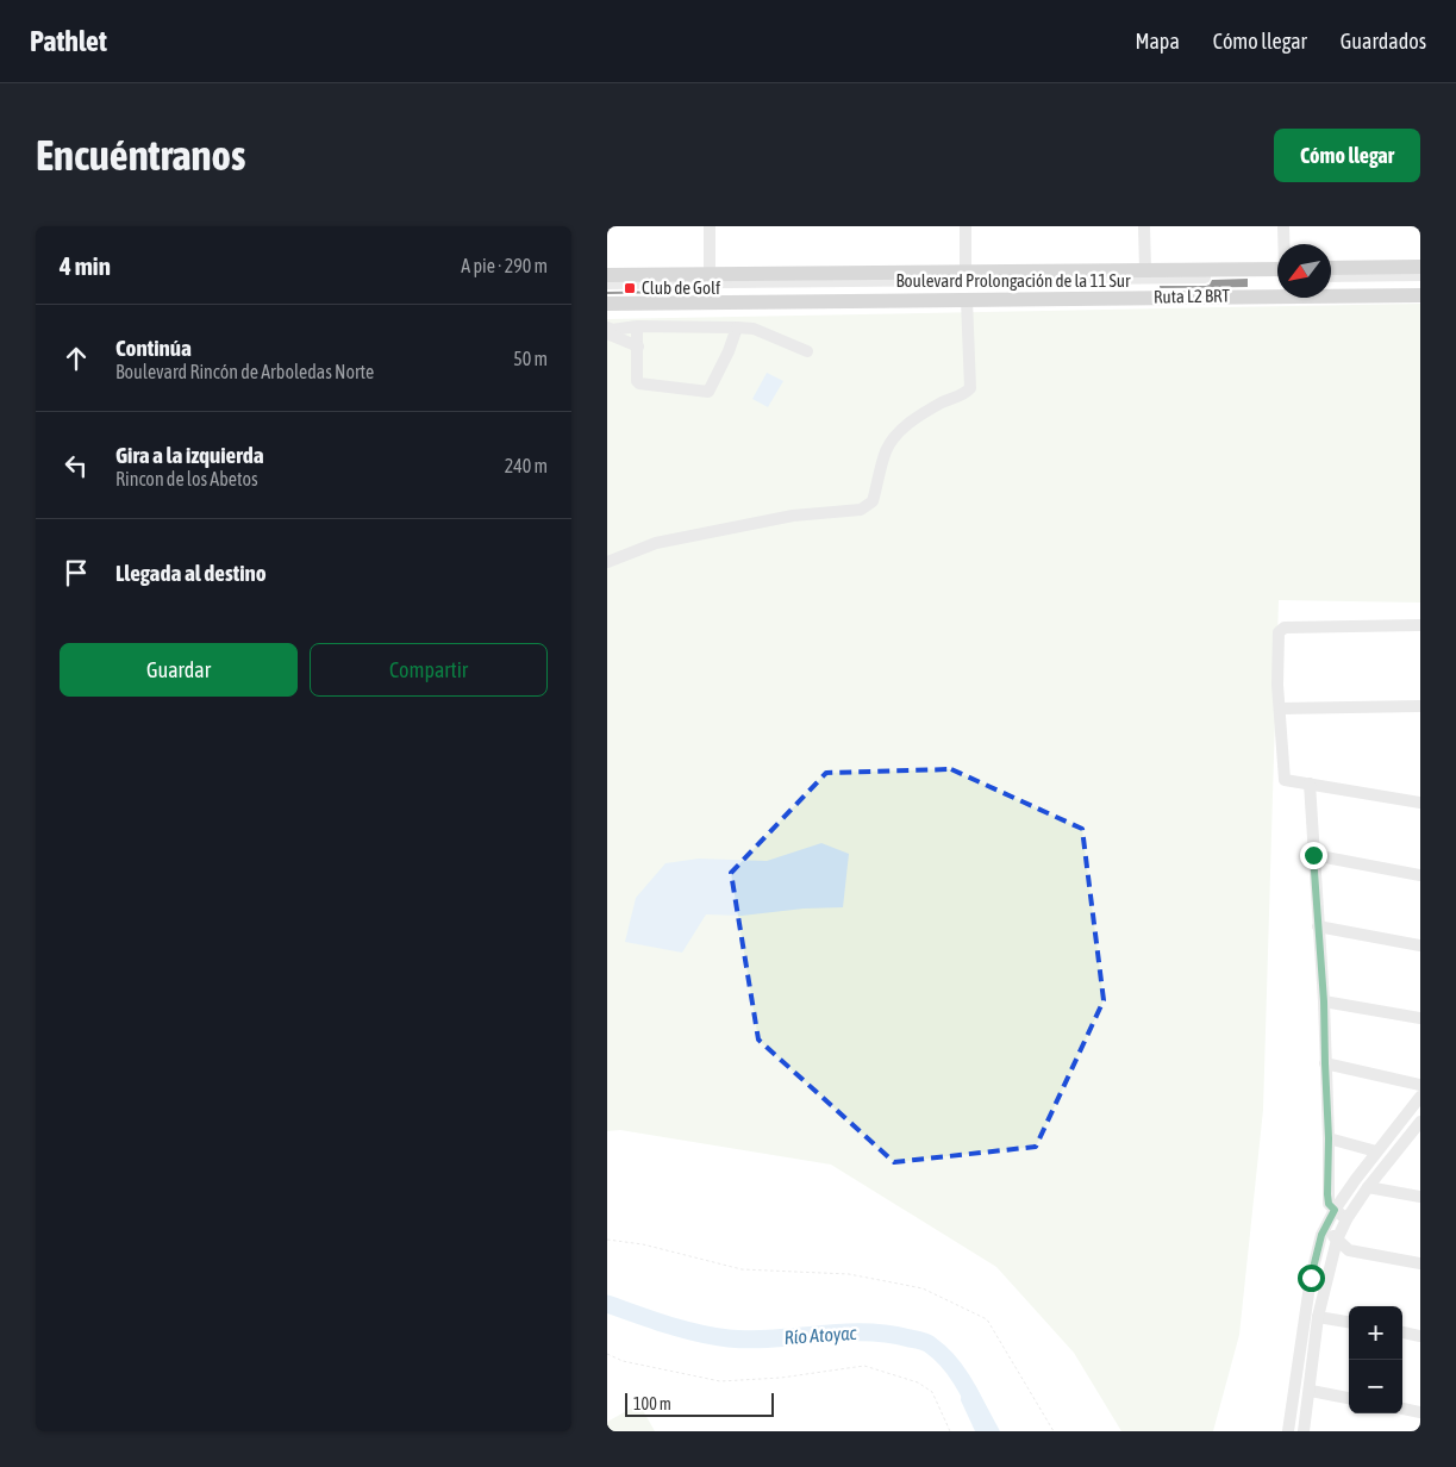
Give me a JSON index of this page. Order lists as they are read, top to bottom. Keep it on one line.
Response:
{"streets":{"main road":["Boulevard Prolongación de la 11 Sur"],"street":["Ruta L2 BRT"]},"crossings":[["Boulevard Prolongación de la 11 Sur","Ruta L2 BRT"]],"water":["Río Atoyac"],"places":{"transit":["Club de Golf"]},"scale_bar":"100 m","north":"bottom left","page":{"header":"Pathlet","nav":["Mapa","Cómo llegar","Guardados"],"buttons":["Cómo llegar",["Guardar","Compartir"]],"title":"Encuéntranos","heading":["4 min","A pie · 290 m"],"list":[["Continúa","Boulevard Rincón de Arboledas Norte","50 m"],["Gira a la izquierda","Rincon de los Abetos","240 m"],"Llegada al destino"],"map_buttons":["+","−"],"scale":"100 m"}}
